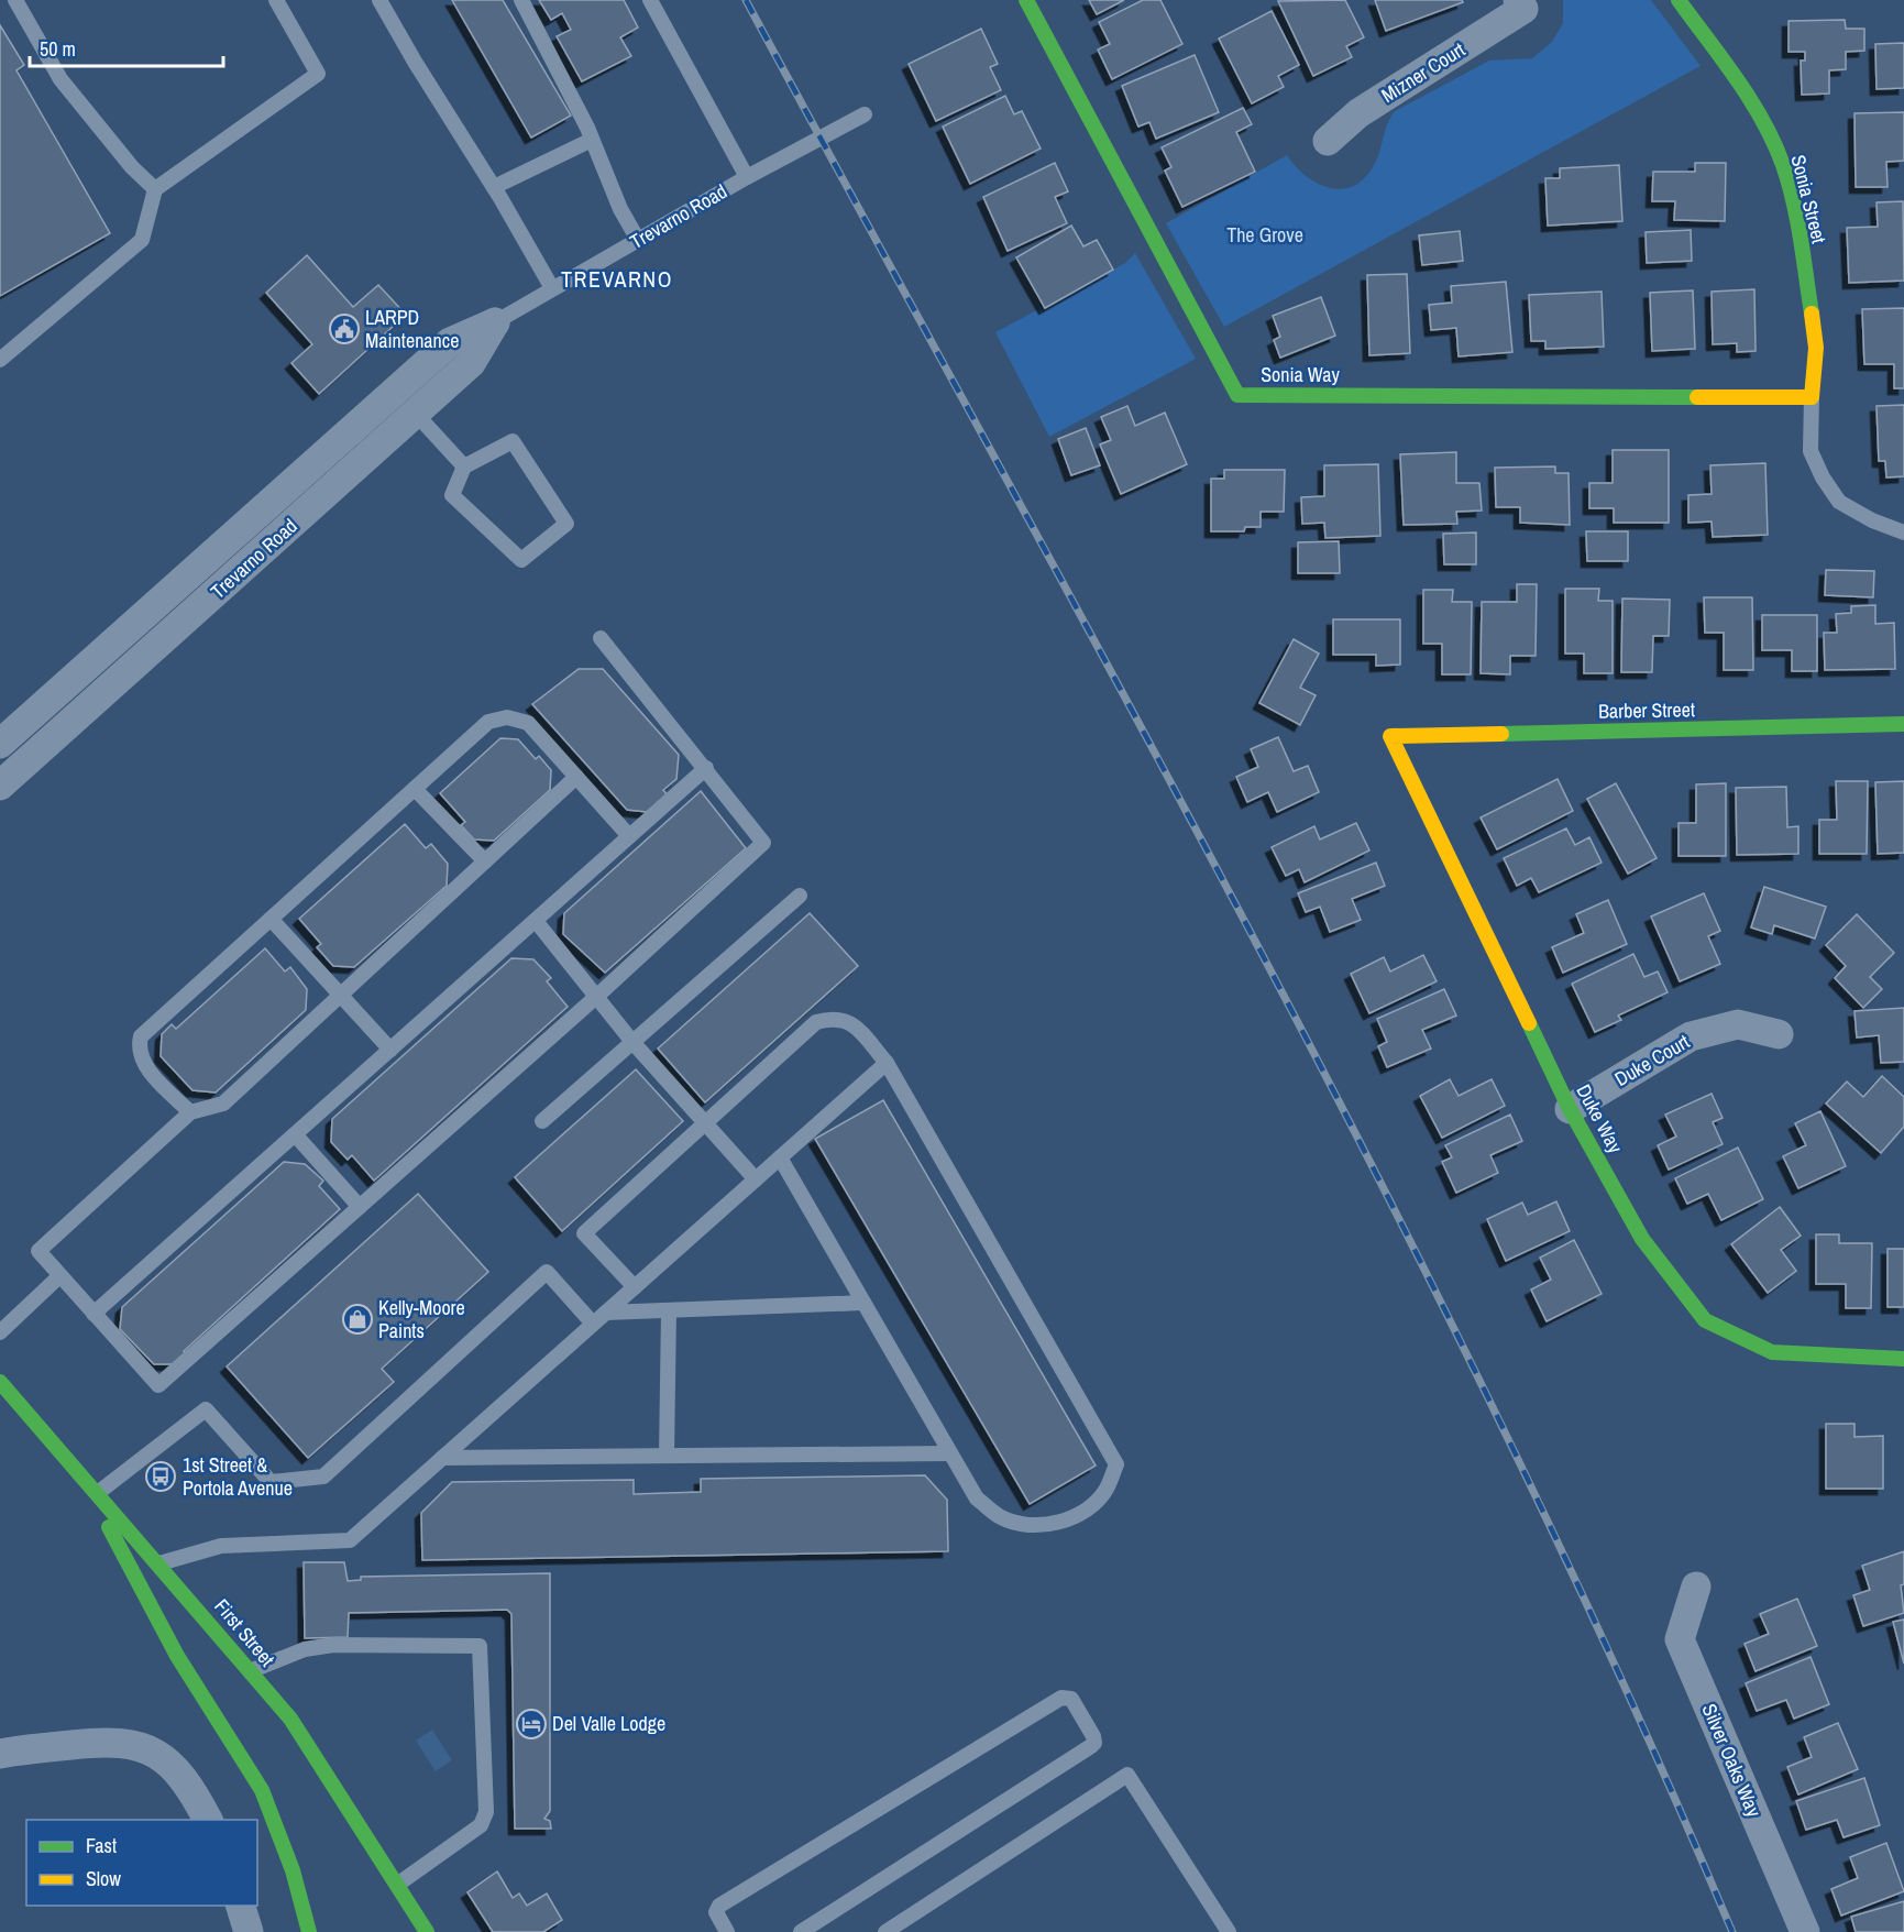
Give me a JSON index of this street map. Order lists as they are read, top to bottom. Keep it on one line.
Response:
{"streets":{"street":["Mizner Court","Sonia Street","Trevarno Road","Sonia Way","Barber Street","Duke Court","Duke Way","First Street","Silver Oaks Way"]},"crossings":[["Sonia Street","Sonia Way"],["Barber Street","Duke Way"],["Duke Court","Duke Way"]],"districts":["TREVARNO"],"parks":["The Grove"],"places":{"public building":["LARPD Maintenance"],"shop":["Kelly-Moore Paints"],"bus stop":["1st Street & Portola Avenue"],"hotel":["Del Valle Lodge"]},"legend":["Fast","Slow"],"scale_bar":"50 m"}
